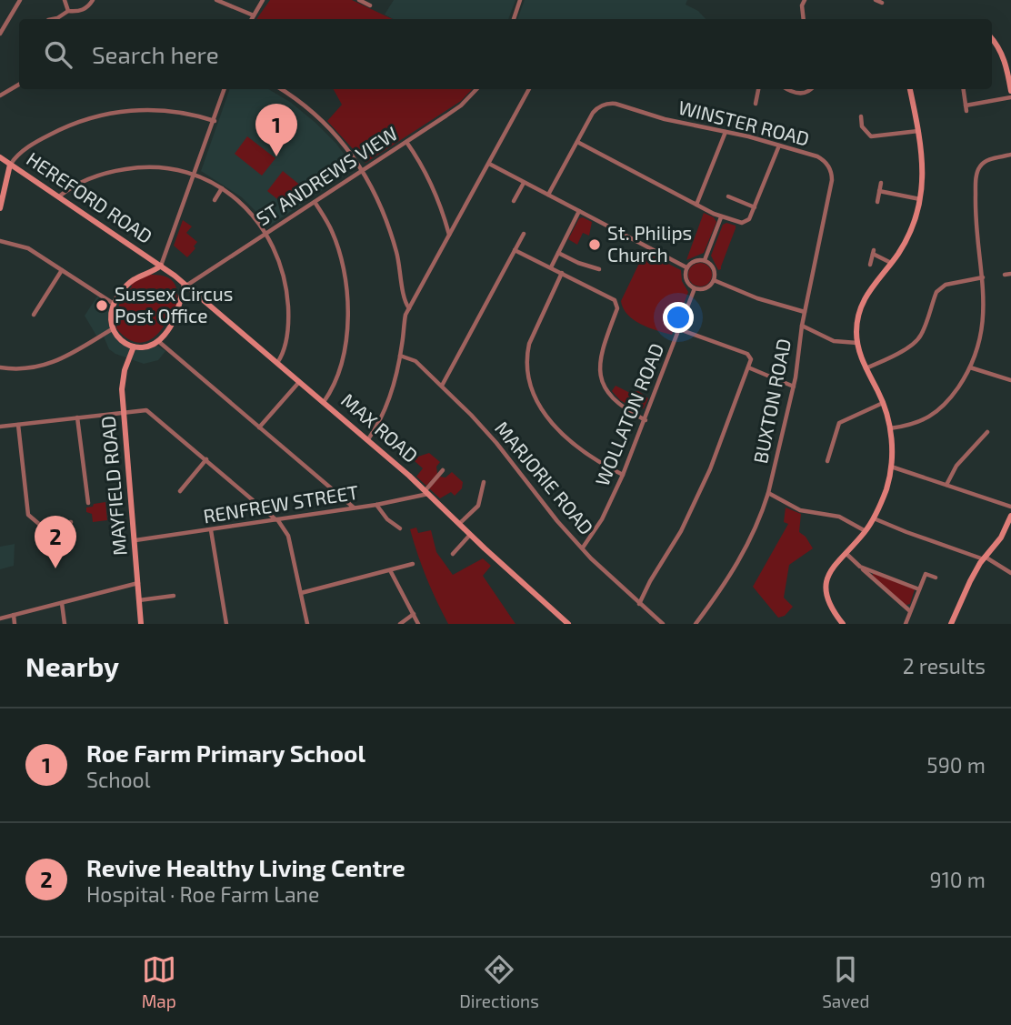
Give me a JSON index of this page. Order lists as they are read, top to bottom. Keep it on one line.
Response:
{"streets":{"street":["WINSTER ROAD","ST ANDREWS VIEW","HEREFORD ROAD","BUXTON ROAD","WOLLATON ROAD","MAX ROAD","MARJORIE ROAD","MAYFIELD ROAD","RENFREW STREET"]},"crossings":[["WINSTER ROAD","BUXTON ROAD"],["ST ANDREWS VIEW","HEREFORD ROAD"],["ST ANDREWS VIEW","MAX ROAD"],["ST ANDREWS VIEW","MAYFIELD ROAD"],["HEREFORD ROAD","MAX ROAD"],["HEREFORD ROAD","MAYFIELD ROAD"],["WOLLATON ROAD","MARJORIE ROAD"],["MAX ROAD","MAYFIELD ROAD"],["MAX ROAD","RENFREW STREET"],["MAYFIELD ROAD","RENFREW STREET"]],"places":["St. Philips Church","Sussex Circus Post Office"],"page":{"search":"Search here","pins":["1","2"],"heading":["Nearby","2 results"],"list":[{"mark":"1","name":"Roe Farm Primary School","note":"School","value":"590 m"},{"mark":"2","name":"Revive Healthy Living Centre","note":"Hospital · Roe Farm Lane","value":"910 m"}],"nav":["Map","Directions","Saved"]}}
